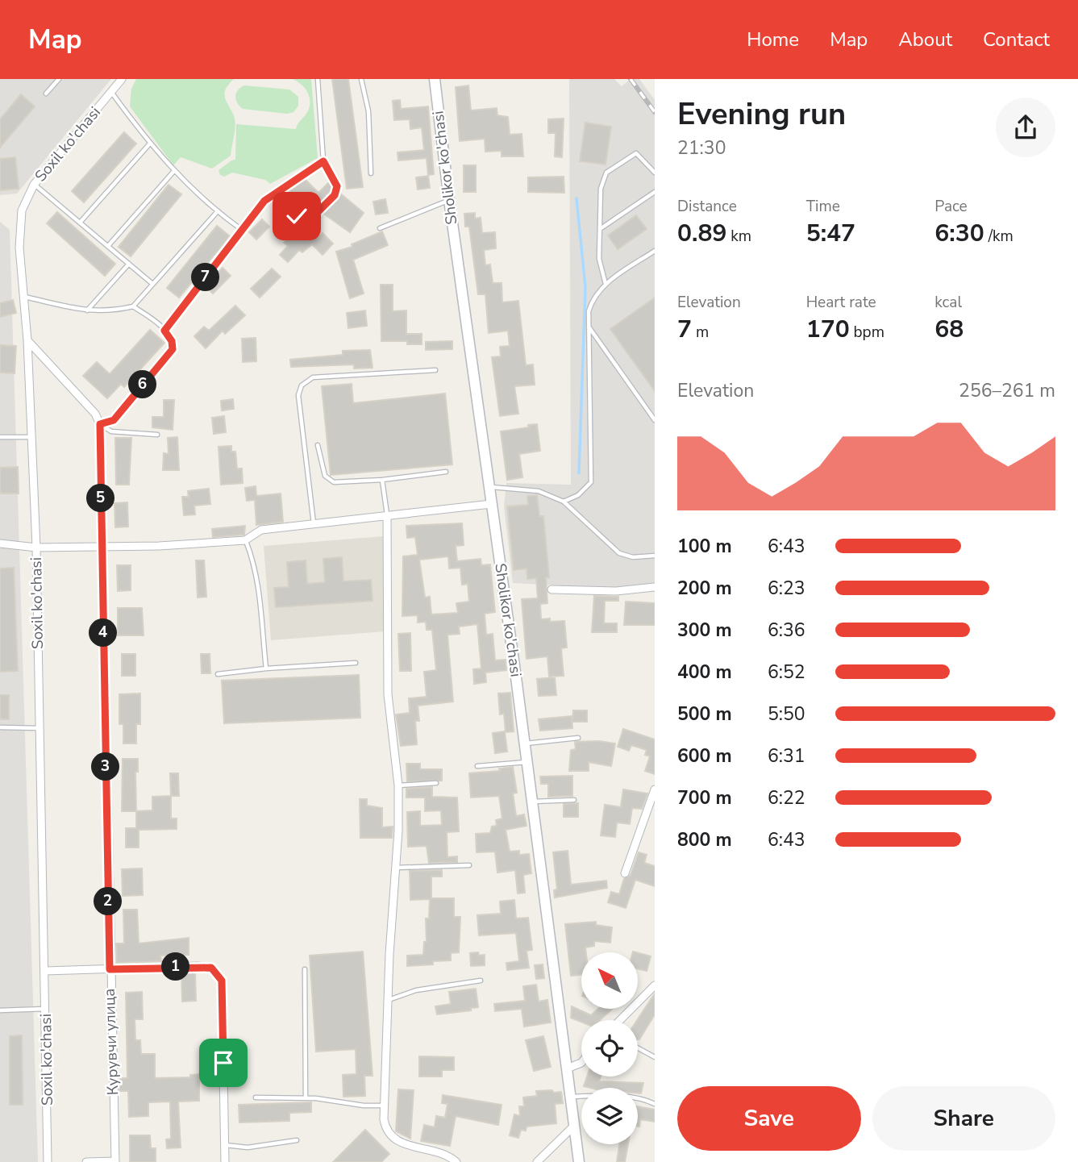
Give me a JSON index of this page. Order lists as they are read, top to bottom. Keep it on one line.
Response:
{"streets":{"street":["Soxil ko'chasi","Sholikor ko'chasi","Курувчи улица"]},"north":"top left","page":{"header":"Map","nav":["Home","Map","About","Contact"],"heading":["Evening run","21:30"],"stats":[["Distance","0.89 km"],["Time","5:47"],["Pace","6:30 /km"],["Elevation","7 m"],["Heart rate","170 bpm"],["kcal","68"]],"pins":["7","6","5","4","3","2","1"],"chart":["Elevation","256–261 m"],"list":[{"name":"100 m","note":"6:43"},{"name":"200 m","note":"6:23"},{"name":"300 m","note":"6:36"},{"name":"400 m","note":"6:52"},{"name":"500 m","note":"5:50"},{"name":"600 m","note":"6:31"},{"name":"700 m","note":"6:22"},{"name":"800 m","note":"6:43"}],"buttons":["Save","Share"]}}
